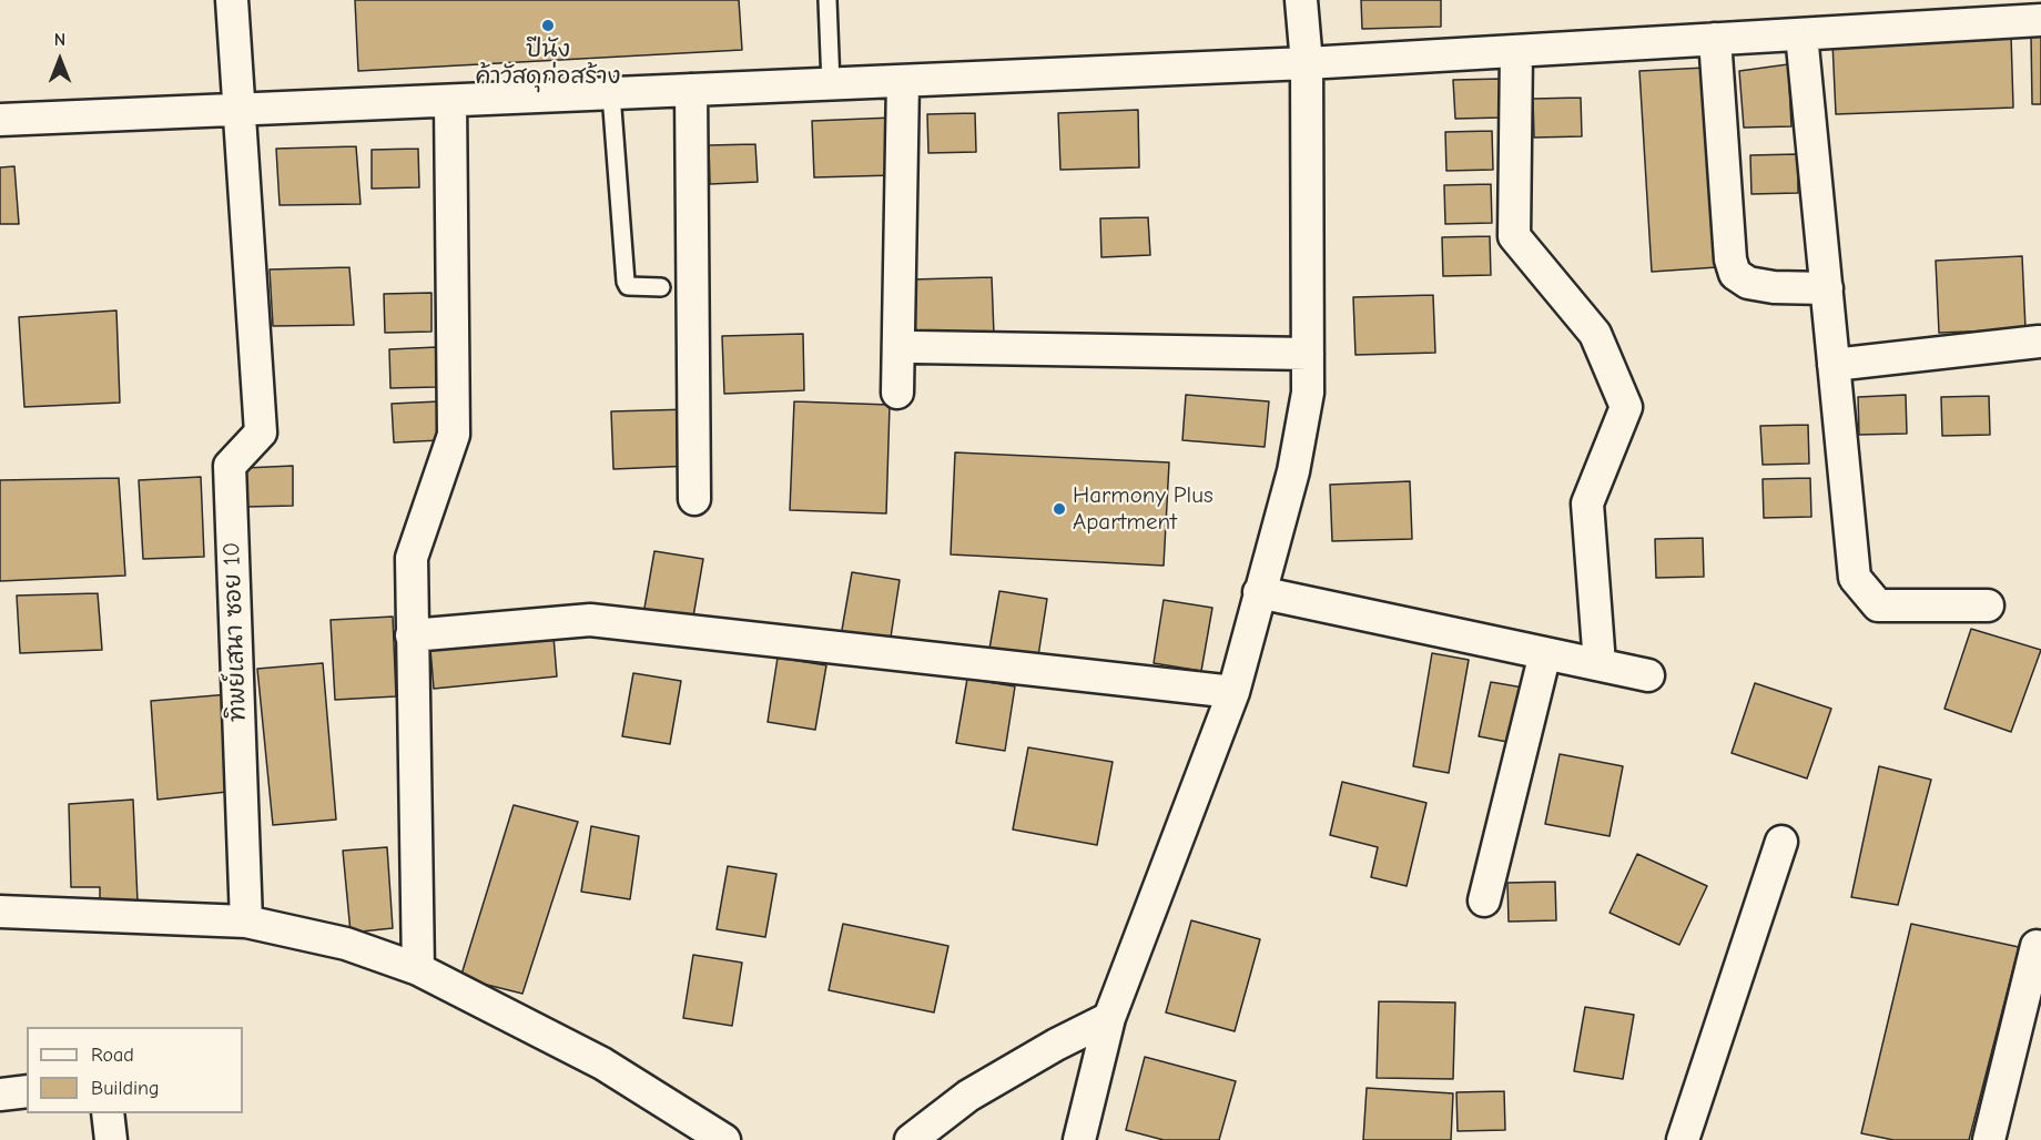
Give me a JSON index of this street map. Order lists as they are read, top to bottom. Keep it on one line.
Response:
{"streets":{"street":["ทิพย์เสนา ซอย 10"]},"places":["ปีนัง ค้าวัสดุก่อสร้าง","Harmony Plus Apartment"],"legend":["Road","Building"],"north":"top"}
